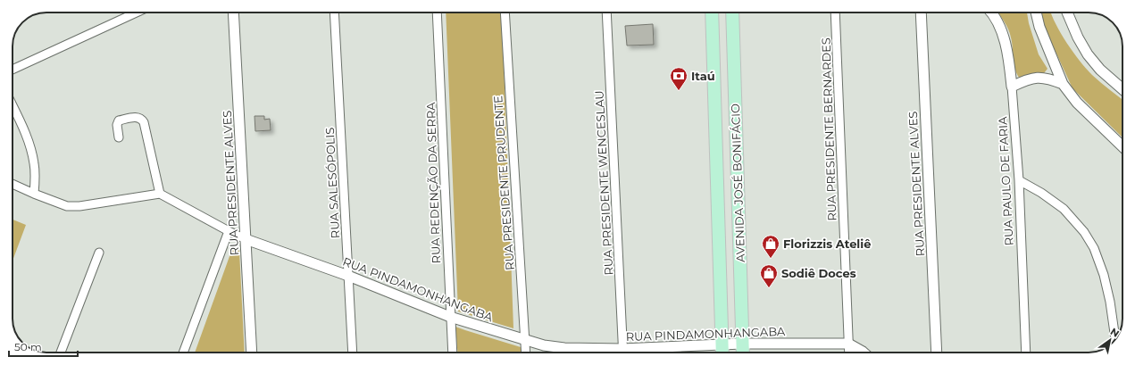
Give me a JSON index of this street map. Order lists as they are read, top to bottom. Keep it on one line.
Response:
{"streets":{"main road":["AVENIDA JOSÉ BONIFÁCIO"],"street":["RUA PRESIDENTE BERNARDES","RUA PAULO DE FARIA","RUA PRESIDENTE ALVES","RUA SALESÓPOLIS","RUA REDENÇÃO DA SERRA","RUA PRESIDENTE PRUDENTE","RUA PRESIDENTE WENCESLAU","RUA PINDAMONHANGABA"]},"crossings":[["RUA PRESIDENTE BERNARDES","RUA PINDAMONHANGABA"],["RUA PRESIDENTE ALVES","RUA PINDAMONHANGABA"],["RUA SALESÓPOLIS","RUA PINDAMONHANGABA"],["RUA REDENÇÃO DA SERRA","RUA PINDAMONHANGABA"],["RUA PRESIDENTE PRUDENTE","RUA PINDAMONHANGABA"],["AVENIDA JOSÉ BONIFÁCIO","RUA PINDAMONHANGABA"]],"places":{"bank":["Itaú"],"shop":["Florizzis Ateliê","Sodiê Doces"]},"scale_bar":"50 m","north":"top right"}
